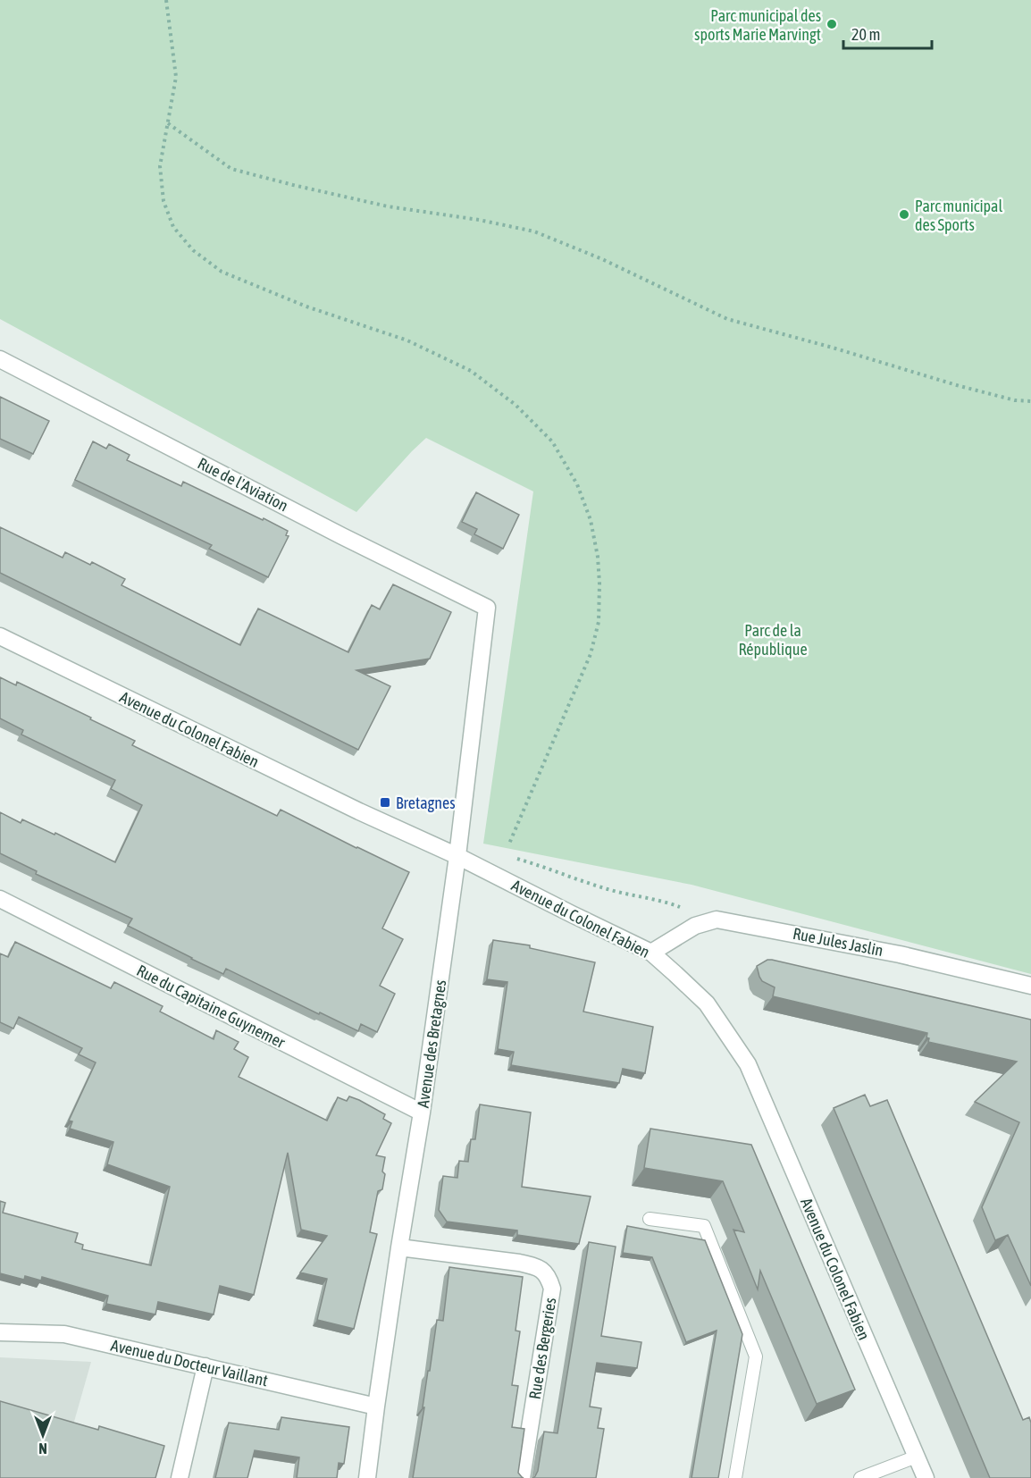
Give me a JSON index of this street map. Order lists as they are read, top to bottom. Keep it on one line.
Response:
{"streets":{"street":["Rue de l'Aviation","Avenue du Colonel Fabien","Rue Jules Jaslin","Rue du Capitaine Guynemer","Avenue des Bretagnes","Rue des Bergeries","Avenue du Docteur Vaillant"]},"crossings":[["Rue de l'Aviation","Avenue des Bretagnes"],["Avenue du Colonel Fabien","Rue Jules Jaslin"],["Avenue du Colonel Fabien","Avenue des Bretagnes"],["Rue du Capitaine Guynemer","Avenue des Bretagnes"],["Avenue des Bretagnes","Rue des Bergeries"],["Avenue des Bretagnes","Avenue du Docteur Vaillant"]],"parks":["Parc de la République"],"places":{"other":["Parc municipal des sports Marie Marvingt","Parc municipal des Sports"],"transit":["Bretagnes"]},"scale_bar":"20 m","north":"bottom"}
